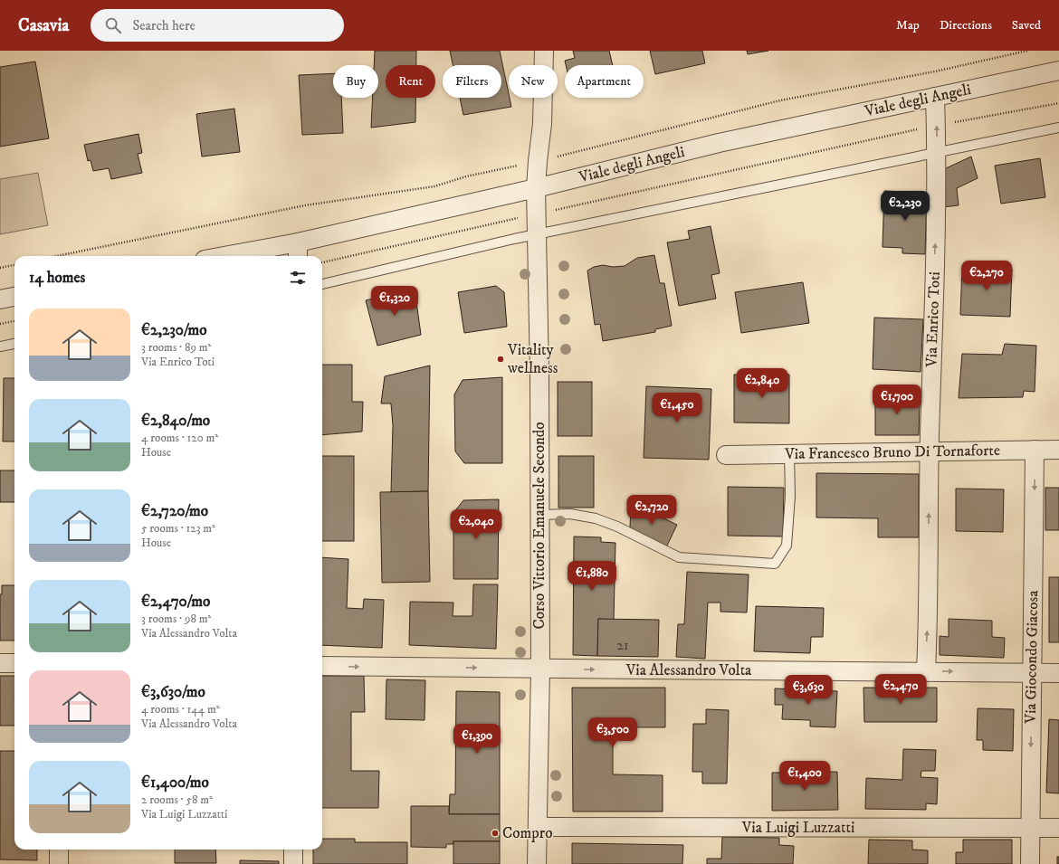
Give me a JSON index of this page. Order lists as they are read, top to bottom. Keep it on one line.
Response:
{"streets":{"street":["Viale degli Angeli","Via Enrico Toti","Via Francesco Bruno Di Tornaforte","Corso Vittorio Emanuele Secondo","Via Giocondo Giacosa","Via Alessandro Volta","Via Luigi Luzzatti"]},"crossings":[["Viale degli Angeli","Via Enrico Toti"],["Viale degli Angeli","Corso Vittorio Emanuele Secondo"],["Via Enrico Toti","Via Francesco Bruno Di Tornaforte"],["Via Enrico Toti","Via Alessandro Volta"],["Via Francesco Bruno Di Tornaforte","Via Giocondo Giacosa"],["Corso Vittorio Emanuele Secondo","Via Alessandro Volta"],["Corso Vittorio Emanuele Secondo","Via Luigi Luzzatti"],["Via Giocondo Giacosa","Via Alessandro Volta"],["Via Giocondo Giacosa","Via Luigi Luzzatti"]],"one_way":["Via Enrico Toti","Via Giocondo Giacosa","Via Alessandro Volta"],"places":["Vitality wellness","Compro"],"house_numbers":["21"],"page":{"header":"Casavia","search":"Search here","nav":["Map","Directions","Saved"],"chip":["Buy","Rent","Filters","New","Apartment"],"price":["€2,230","€2,270","€1,320","€2,840","€1,700","€1,450","€2,720","€2,040","€1,880","€2,470","€3,630","€3,500","€1,390","€1,400"],"heading":"14 homes","list":[{"name":"€2,230/mo","note":"3 rooms · 89 m² · Via Enrico Toti"},{"name":"€2,840/mo","note":"4 rooms · 120 m² · House"},{"name":"€2,720/mo","note":"5 rooms · 123 m² · House"},{"name":"€2,470/mo","note":"3 rooms · 98 m² · Via Alessandro Volta"},{"name":"€3,630/mo","note":"4 rooms · 144 m² · Via Alessandro Volta"},{"name":"€1,400/mo","note":"2 rooms · 58 m² · Via Luigi Luzzatti"}]}}
